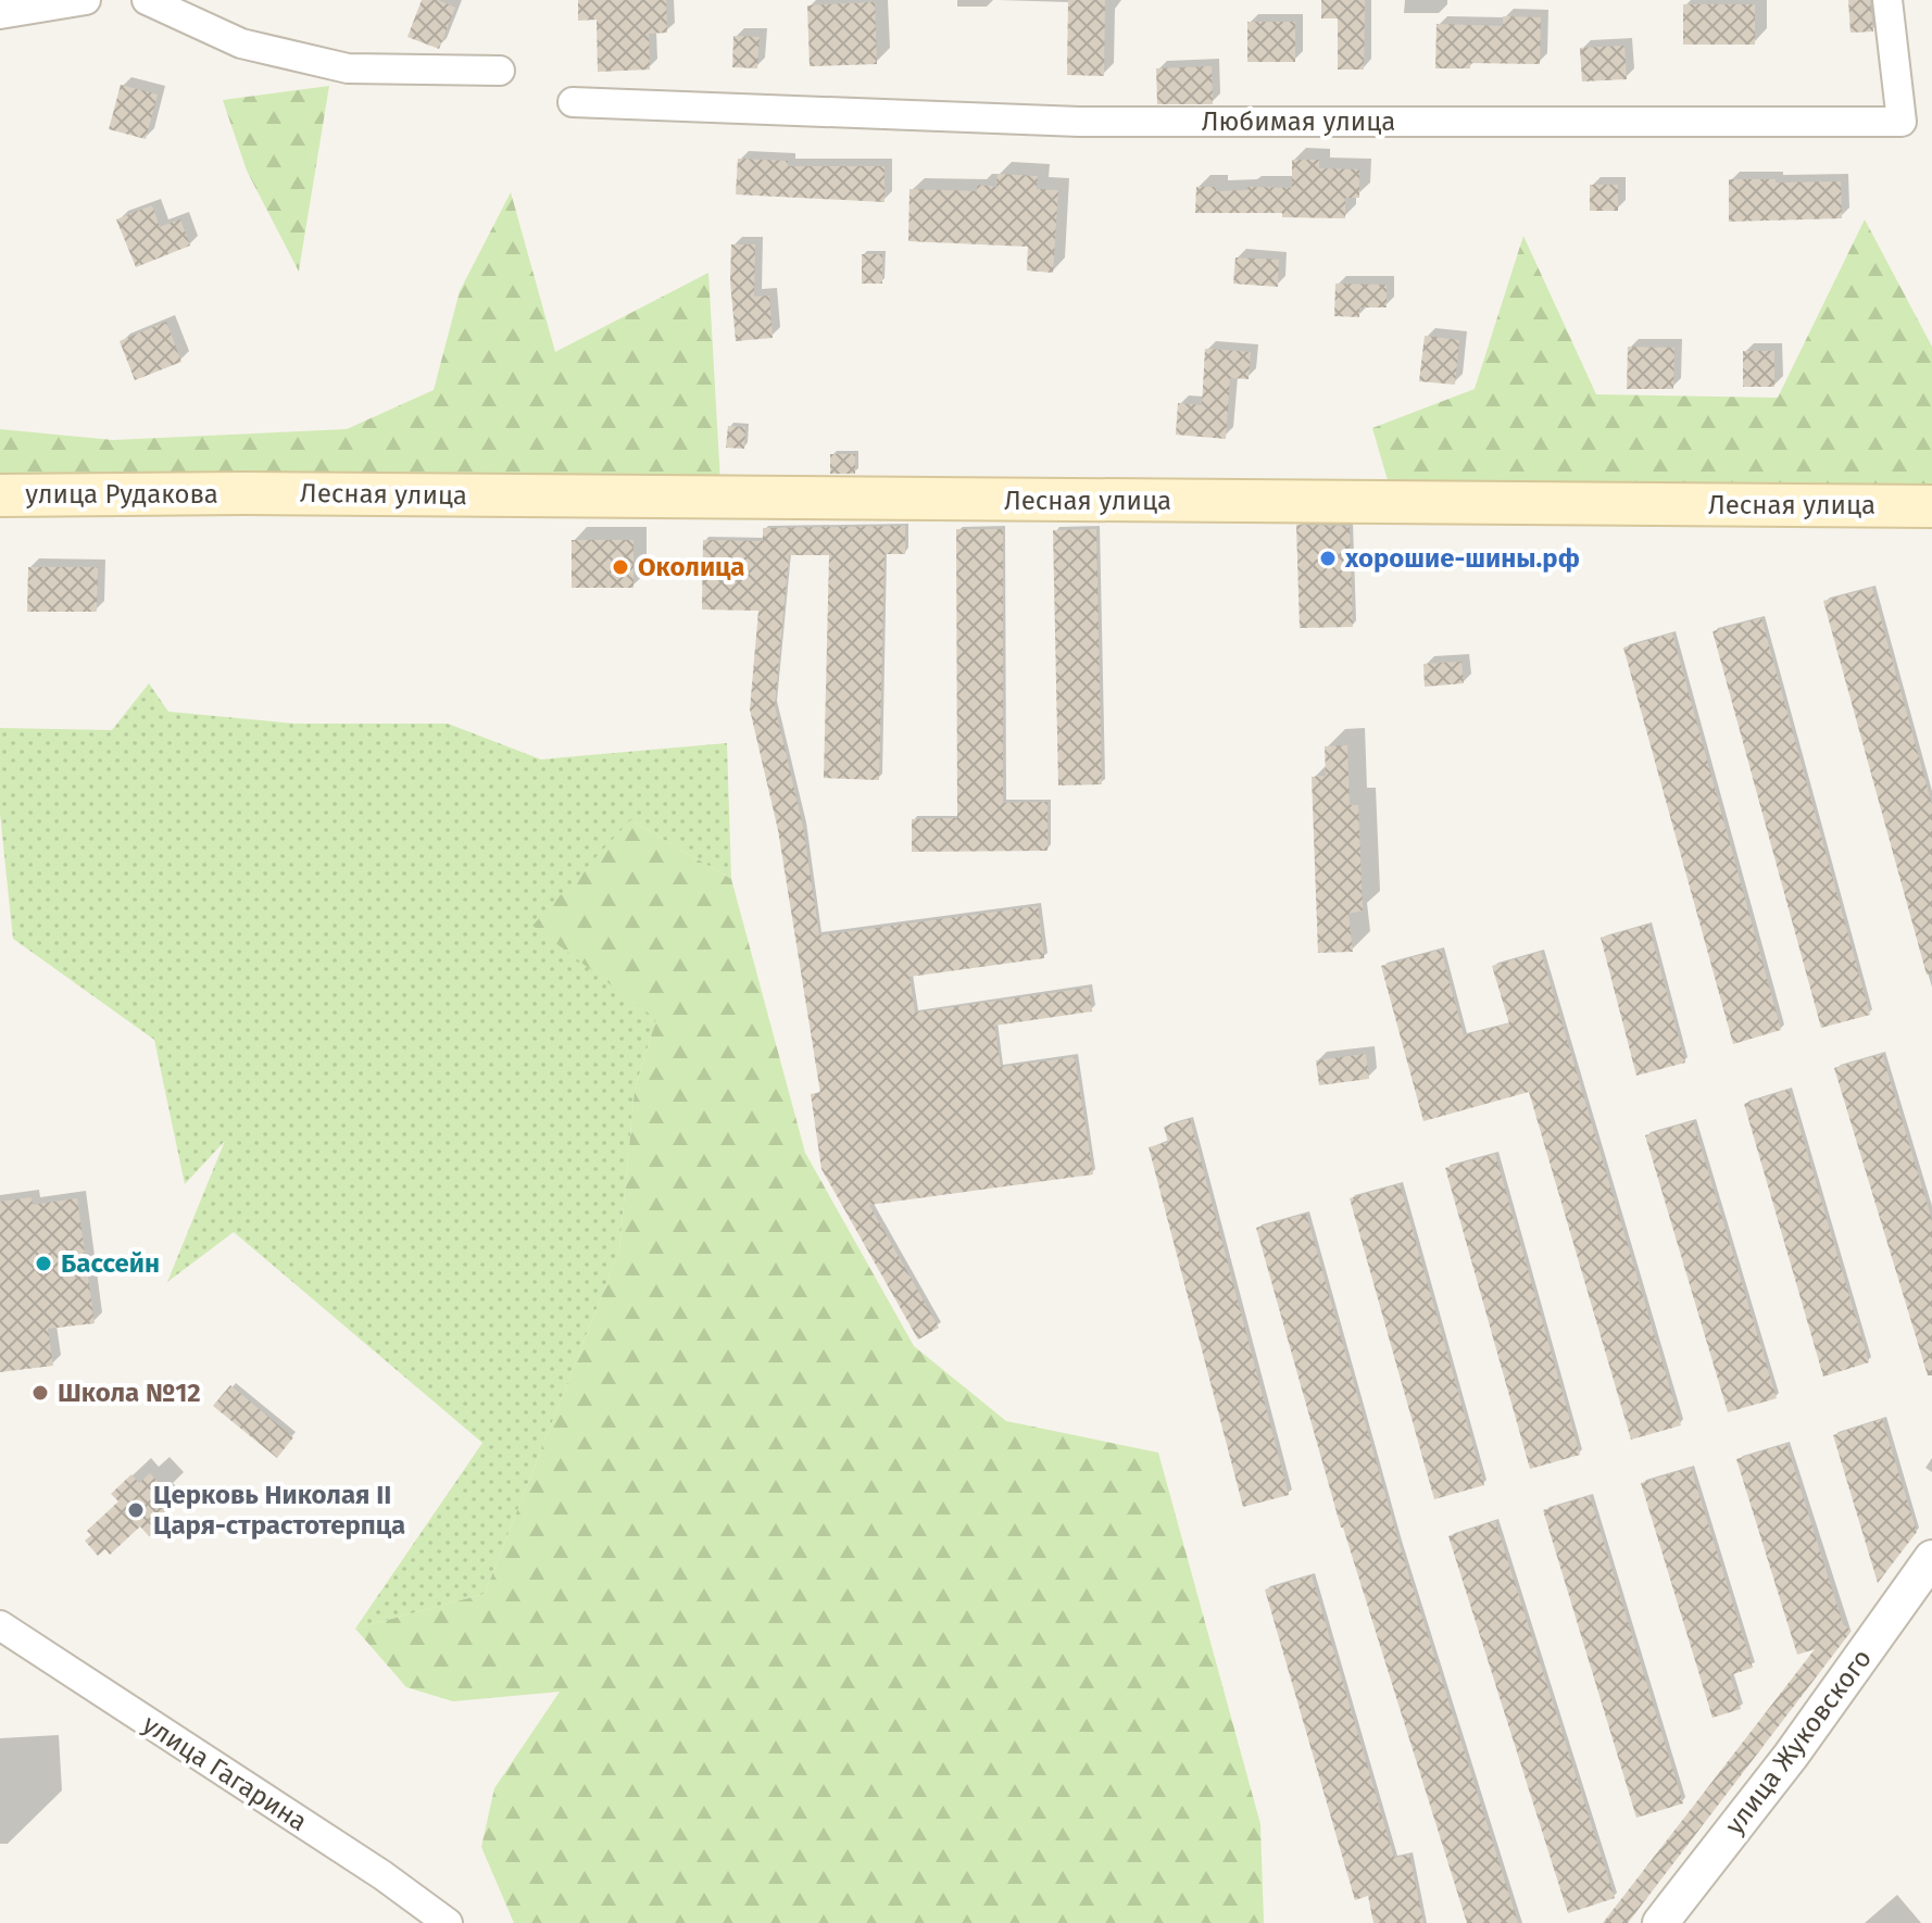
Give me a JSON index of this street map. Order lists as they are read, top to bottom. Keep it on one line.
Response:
{"streets":{"main road":["улица Рудакова","Лесная улица"],"street":["Любимая улица","улица Жуковского","улица Гагарина"]},"crossings":[["улица Рудакова","Лесная улица"]],"places":["хорошие-шины.рф","Околица","Бассейн","Школа №12","Церковь Николая II Царя-страстотерпца"]}
